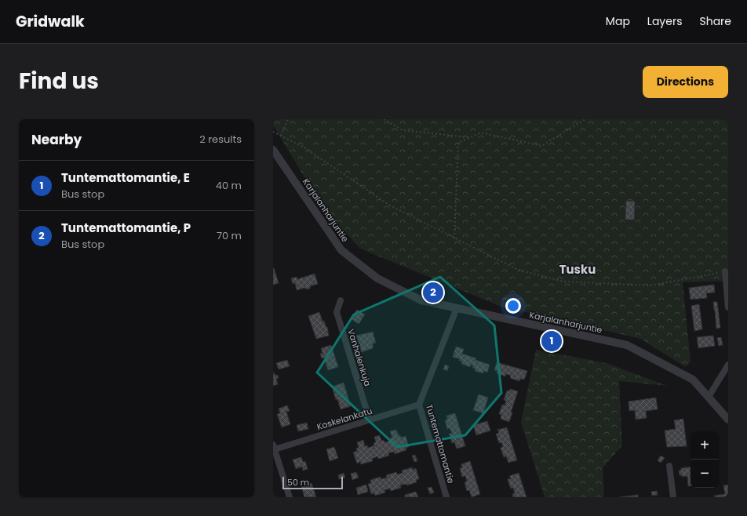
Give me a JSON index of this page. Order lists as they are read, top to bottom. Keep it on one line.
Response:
{"streets":{"street":["Karjalanharjuntie","Vanhalenkuja","Koskelankatu","Tuntemattomantie"]},"crossings":[["Karjalanharjuntie","Tuntemattomantie"],["Vanhalenkuja","Koskelankatu"],["Koskelankatu","Tuntemattomantie"]],"districts":["Tusku"],"scale_bar":"50 m","page":{"header":"Gridwalk","nav":["Map","Layers","Share"],"title":"Find us","buttons":"Directions","heading":["Nearby","2 results"],"list":[{"mark":"1","name":"Tuntemattomantie, E","note":"Bus stop","value":"40 m"},{"mark":"2","name":"Tuntemattomantie, P","note":"Bus stop","value":"70 m"}],"pins":["2","1"],"map_buttons":["+","−"],"scale":"50 m"}}
